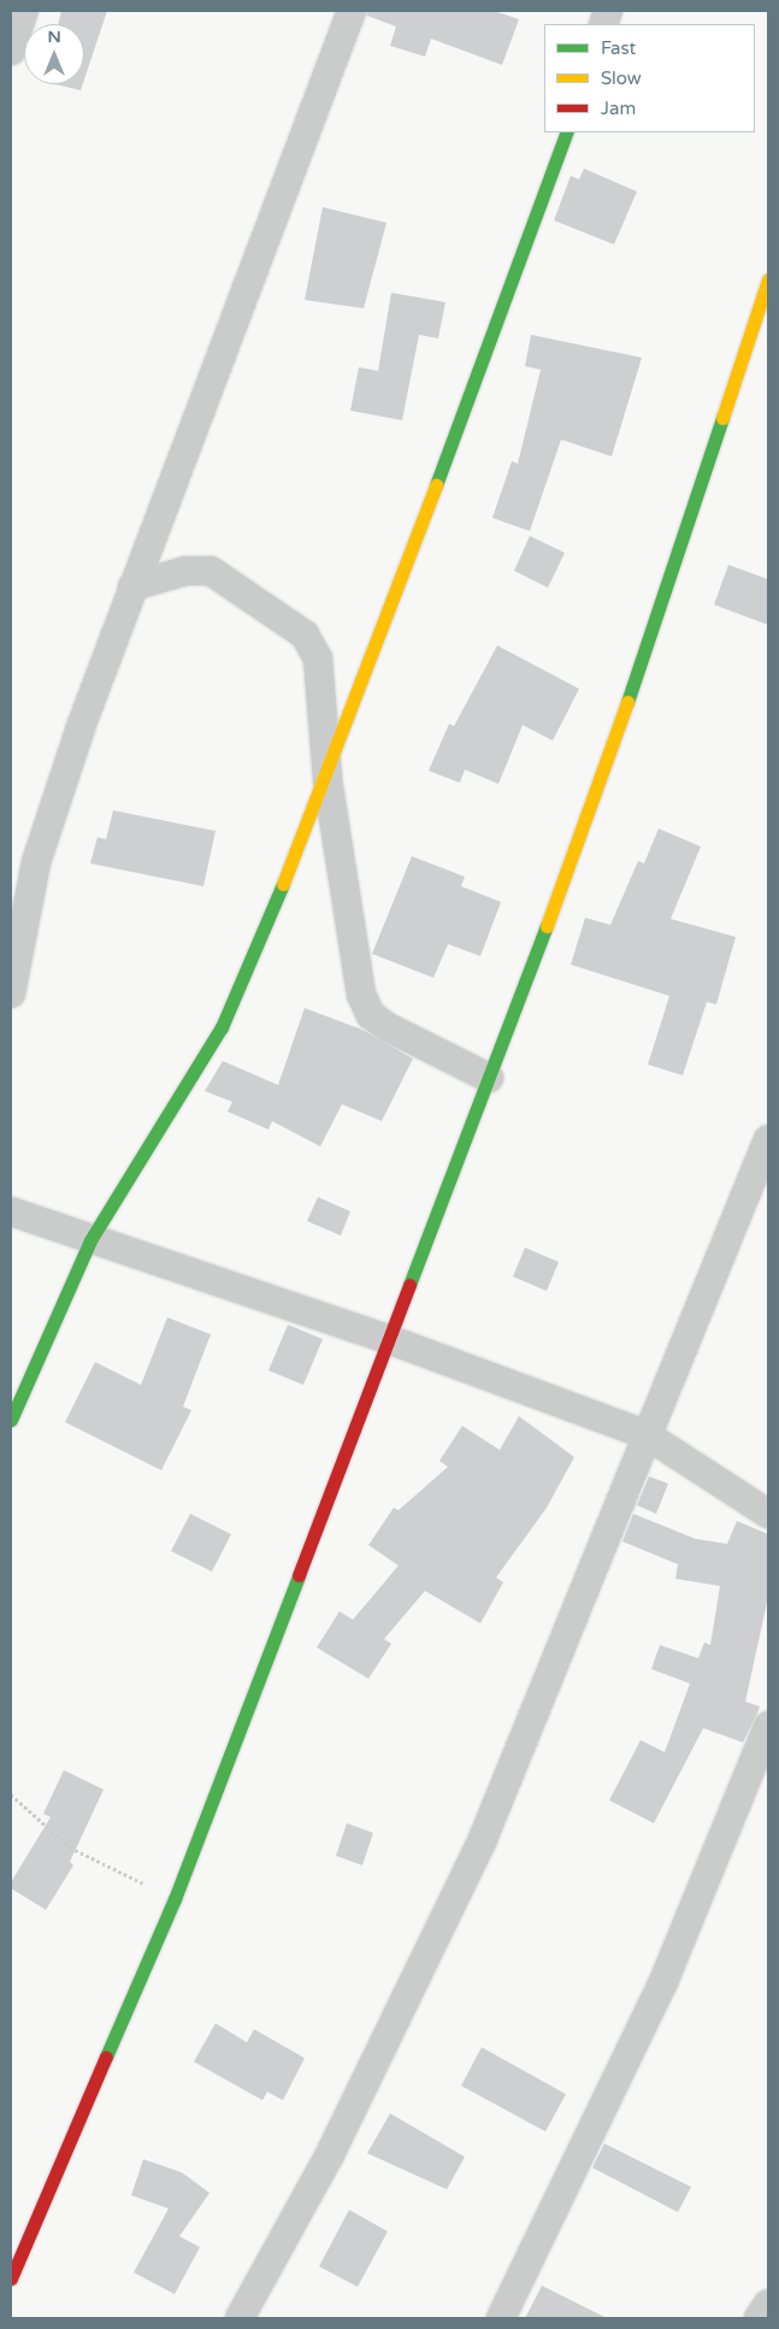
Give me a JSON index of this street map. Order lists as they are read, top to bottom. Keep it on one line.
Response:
{"legend":["Fast","Slow","Jam"],"north":"top"}
